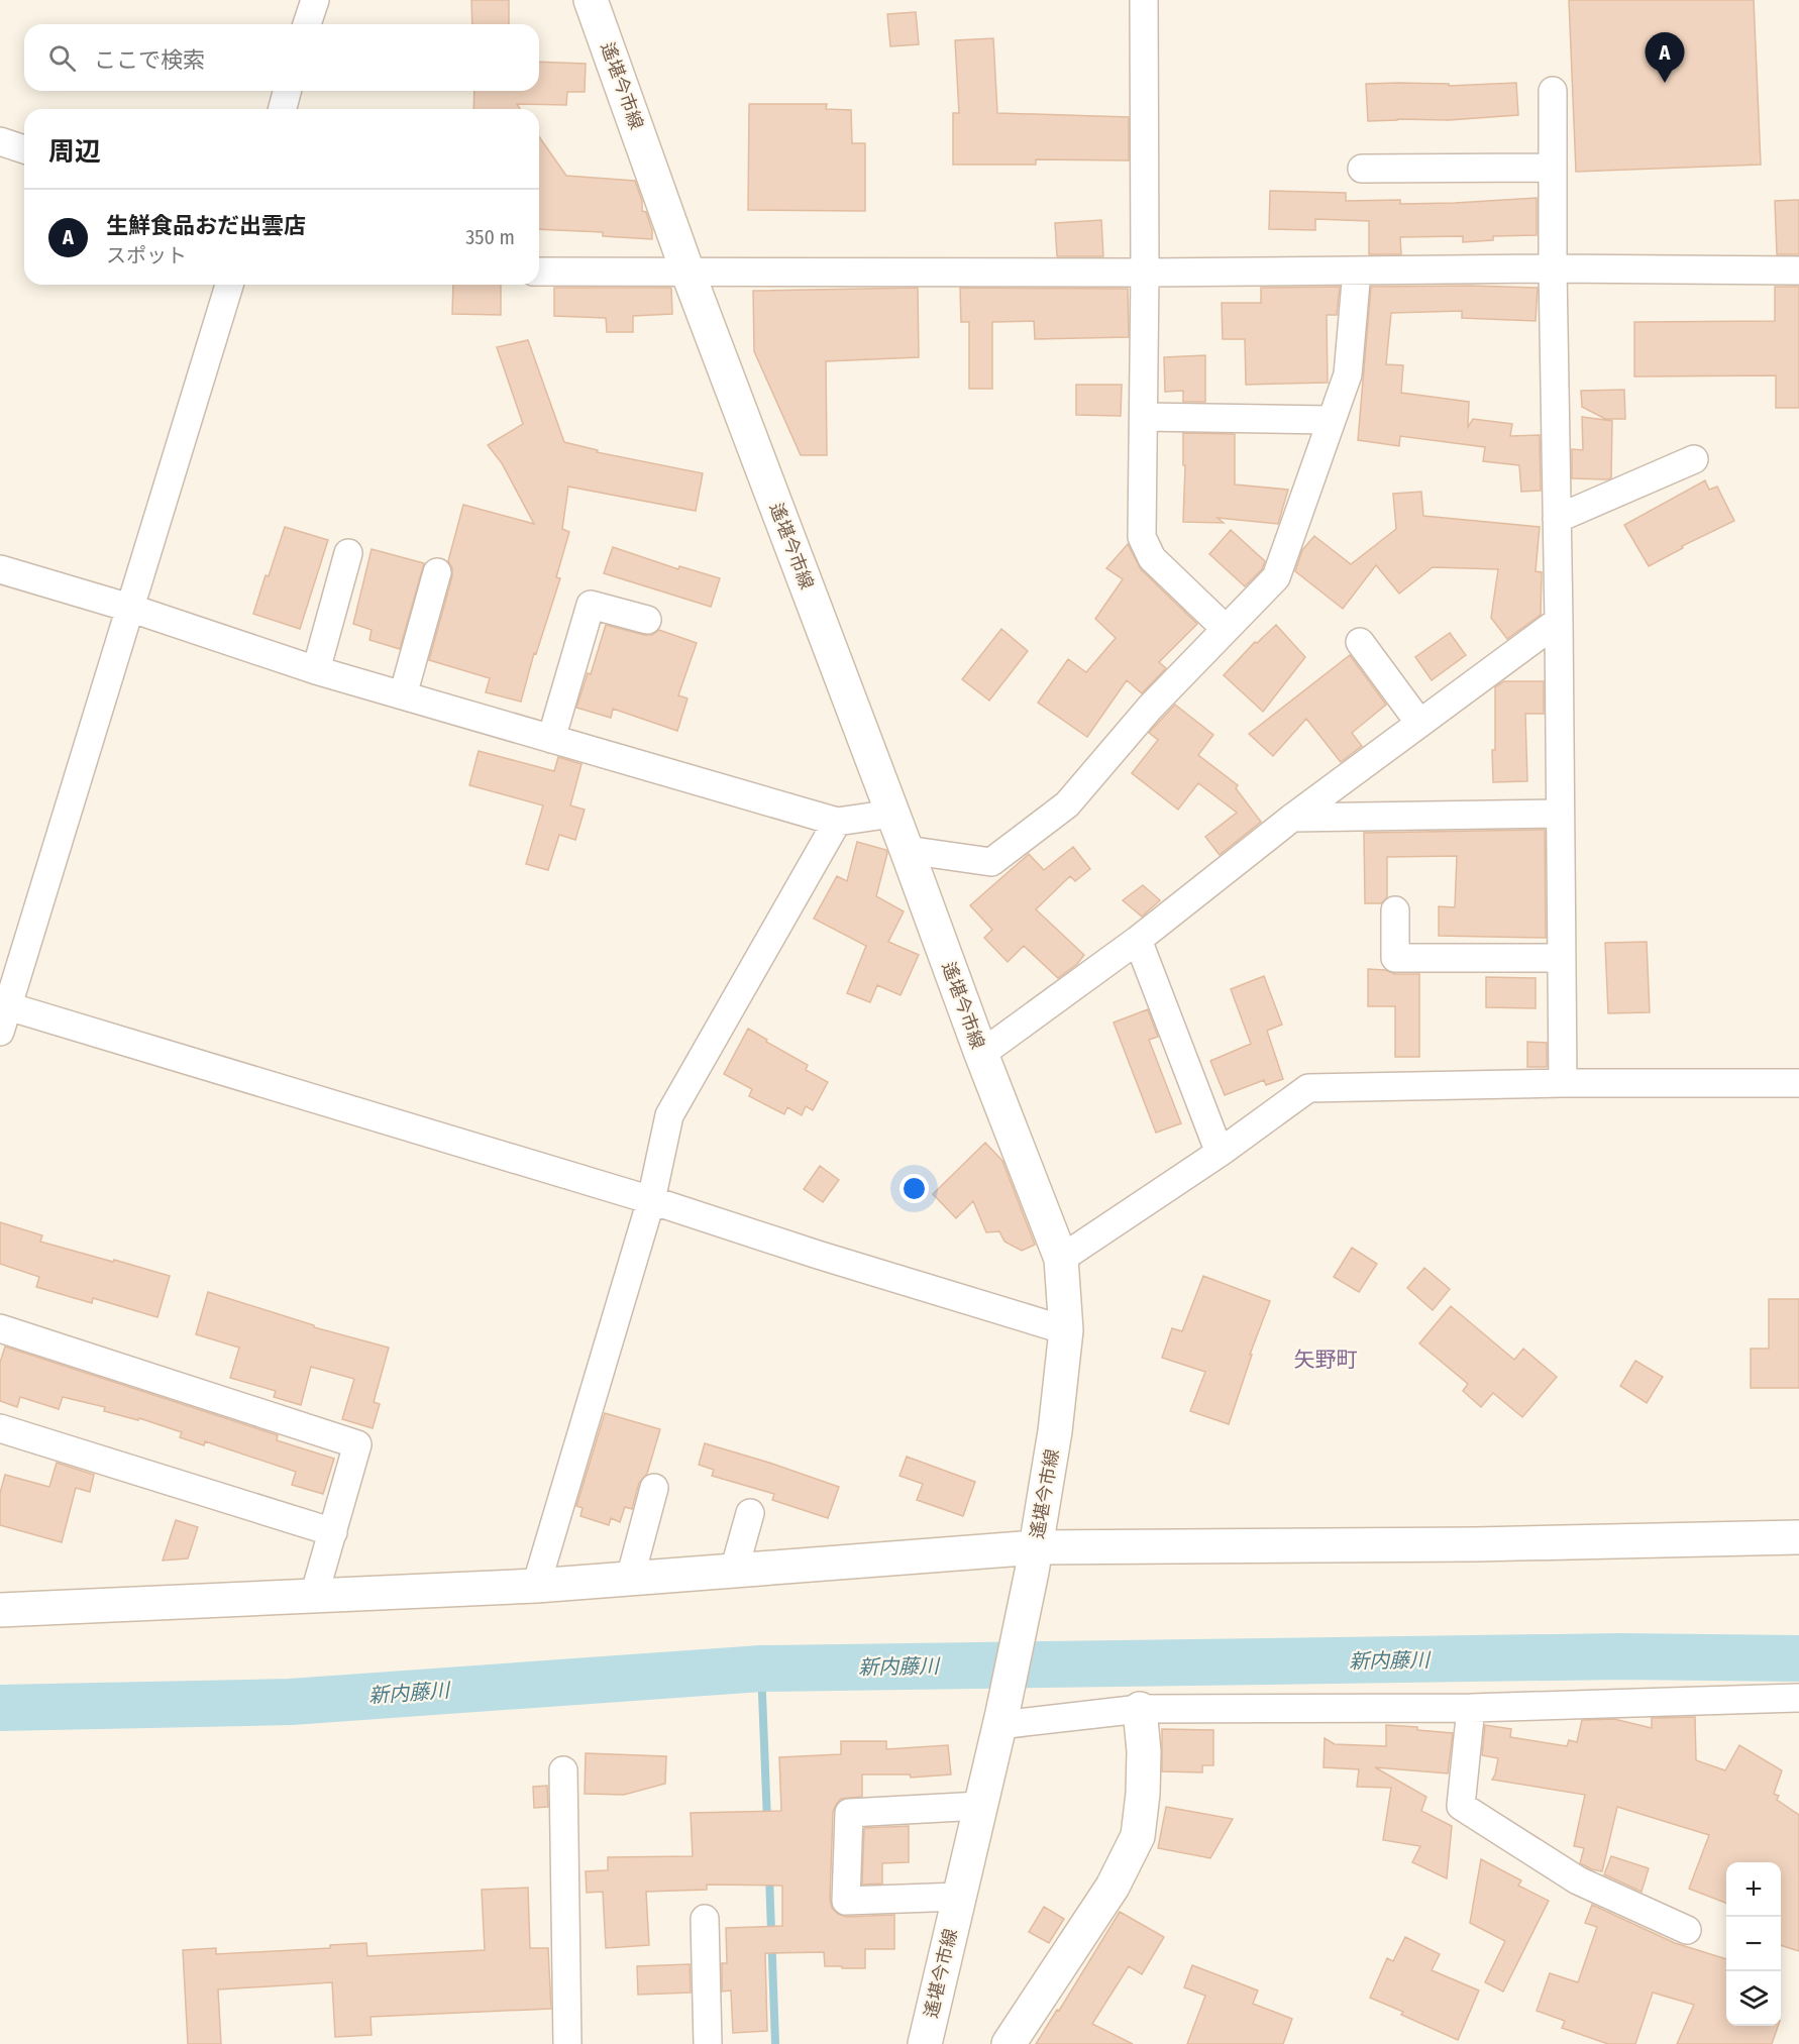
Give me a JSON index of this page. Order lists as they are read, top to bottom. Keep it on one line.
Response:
{"streets":{"street":["遙堪今市線"]},"districts":["矢野町"],"water":["新内藤川"],"page":{"search":"ここで検索","pins":"A","heading":"周辺","list":[{"mark":"A","name":"生鮮食品おだ出雲店","note":"スポット","value":"350 m"}],"map_buttons":["+","−"]}}
